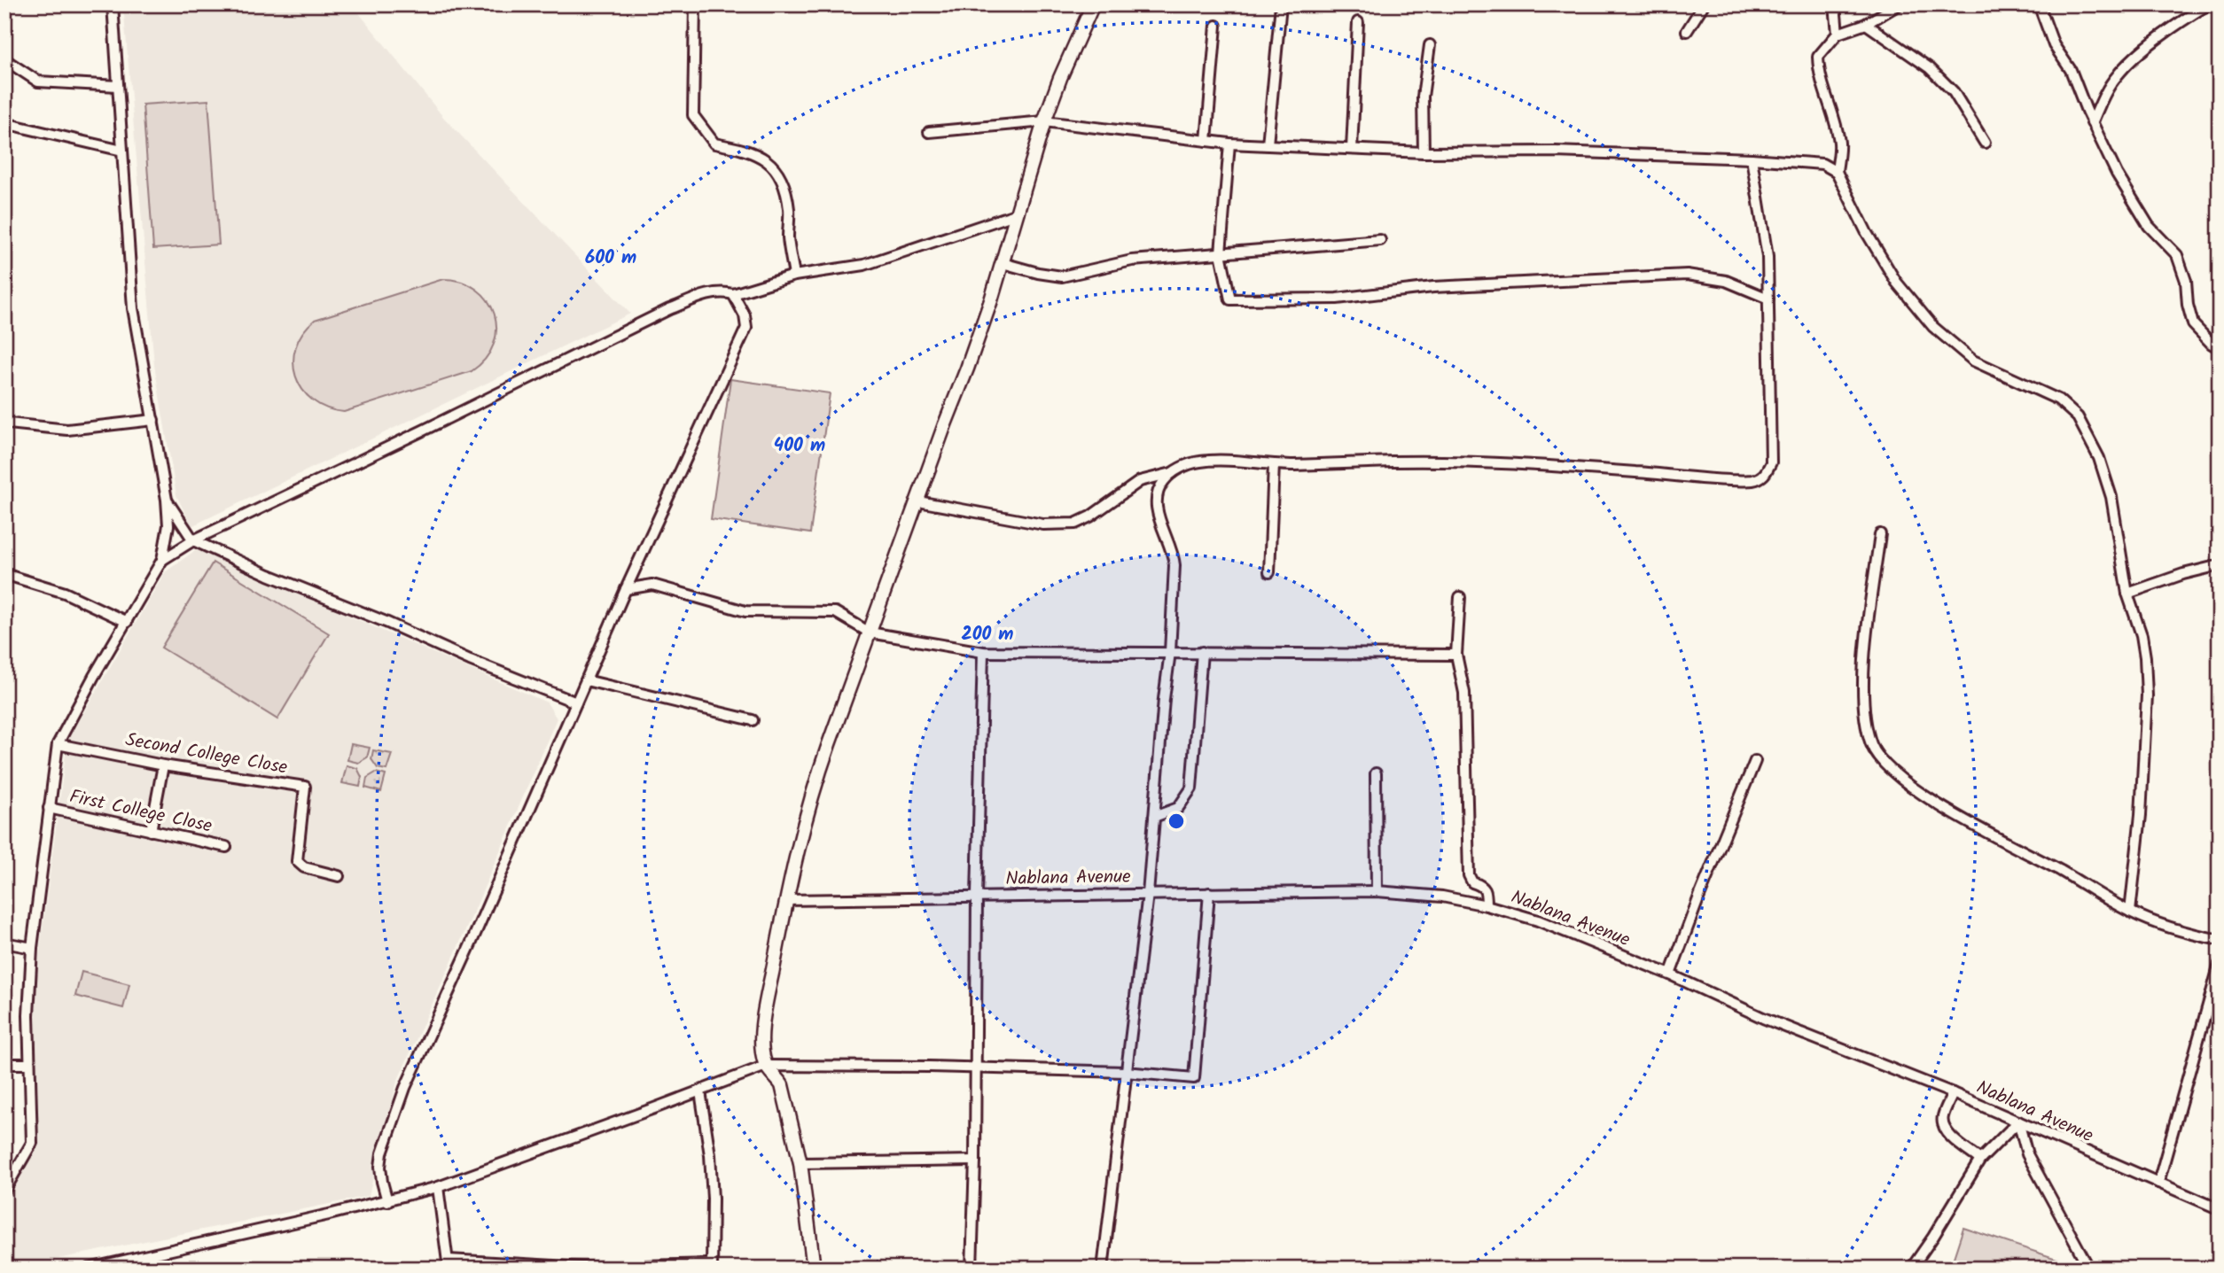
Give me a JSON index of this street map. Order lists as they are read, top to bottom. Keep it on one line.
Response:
{"streets":{"street":["Second College Close","First College Close","Nablana Avenue"]},"rings":["600 m","400 m","200 m"]}
